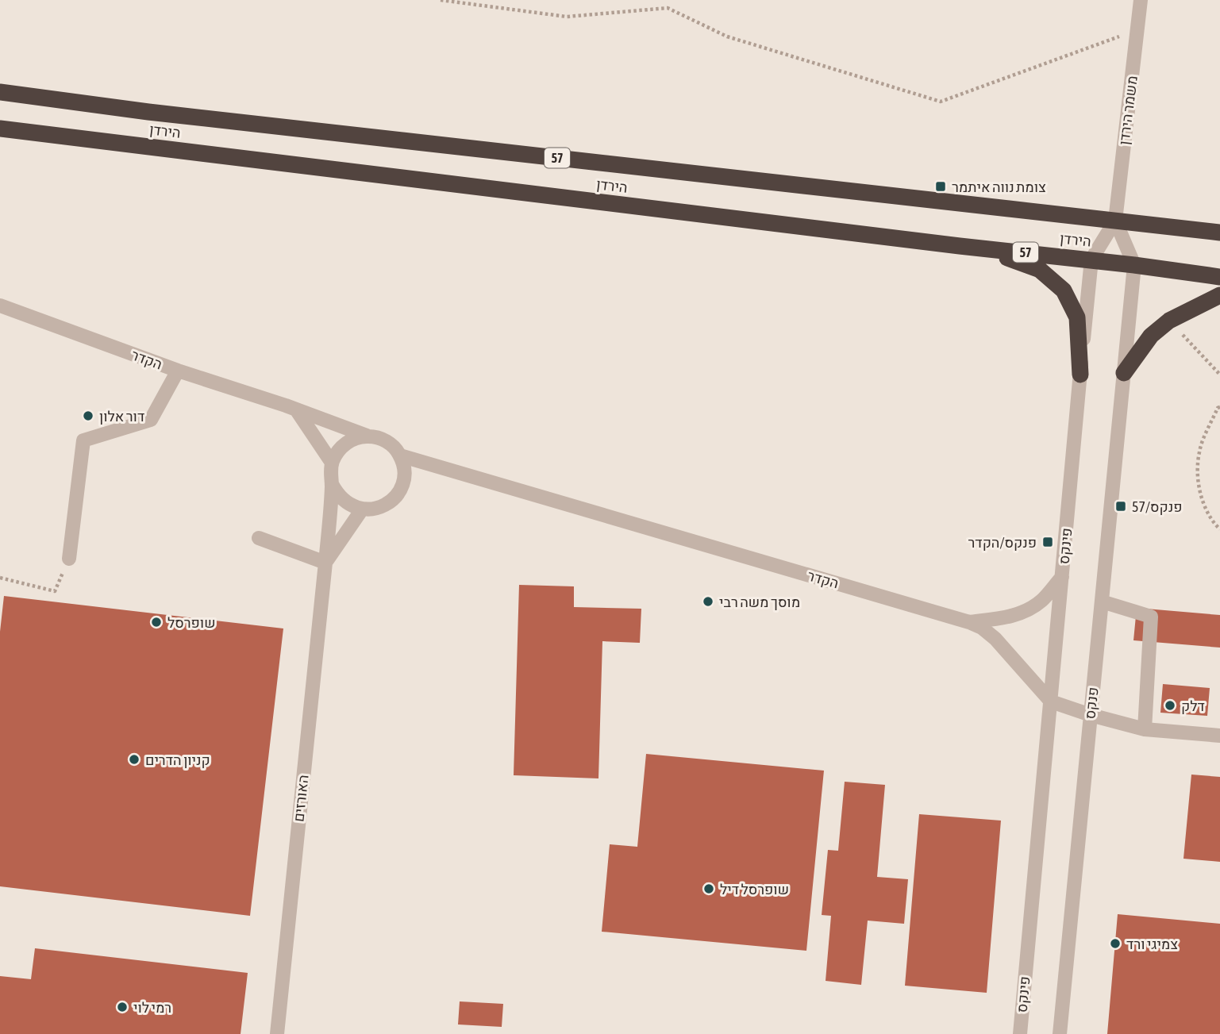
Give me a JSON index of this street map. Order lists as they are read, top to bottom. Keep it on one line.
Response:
{"streets":{"highway":["הירדן","57"],"street":["משמר הירדן","הקדר","פינקס","פנקס","האורזים"]},"crossings":[["משמר הירדן","הירדן"],["משמר הירדן","פינקס"],["הירדן","פינקס"],["הקדר","פינקס"],["הקדר","פנקס"],["הקדר","האורזים"]],"places":{"transit":["צומת נווה איתמר","פנקס/57","פנקס/הקדר"],"other":["דור אלון","מוסך משה רבי","שופרסל","דלק","קניון הדרים","שופרסל דיל","צמיגי ורד","רמי לוי"]}}
